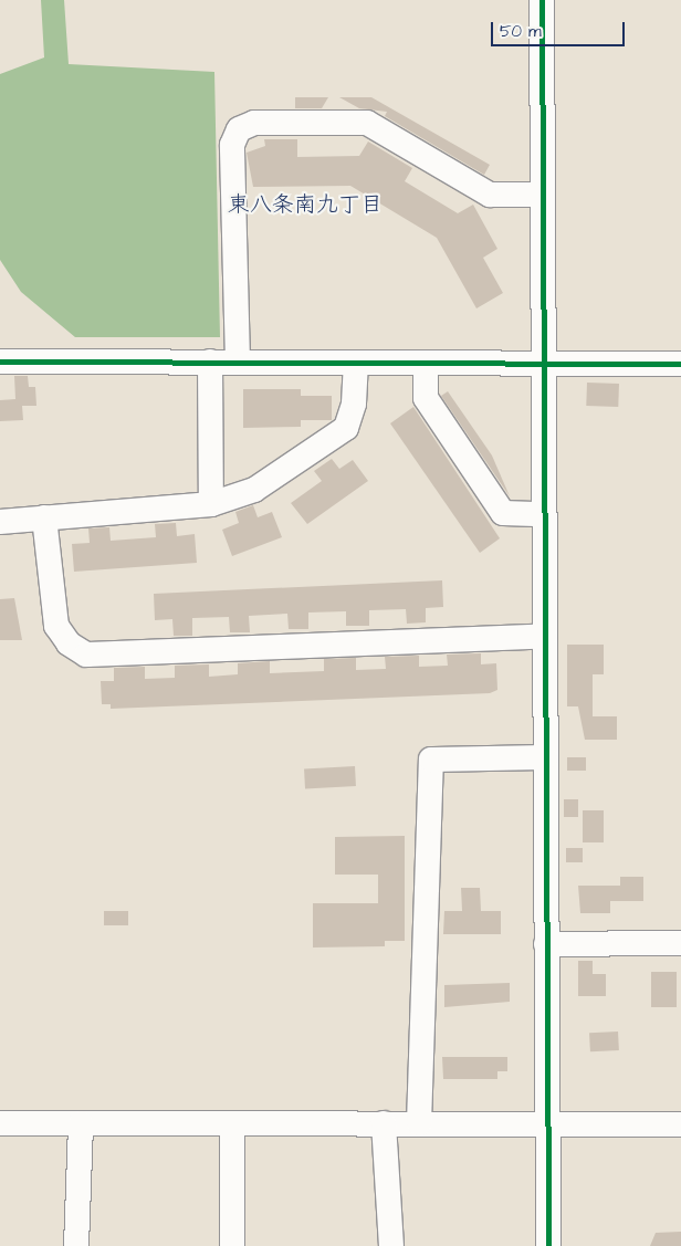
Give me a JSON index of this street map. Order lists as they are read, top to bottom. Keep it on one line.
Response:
{"districts":["東八条南九丁目"],"scale_bar":"50 m"}
